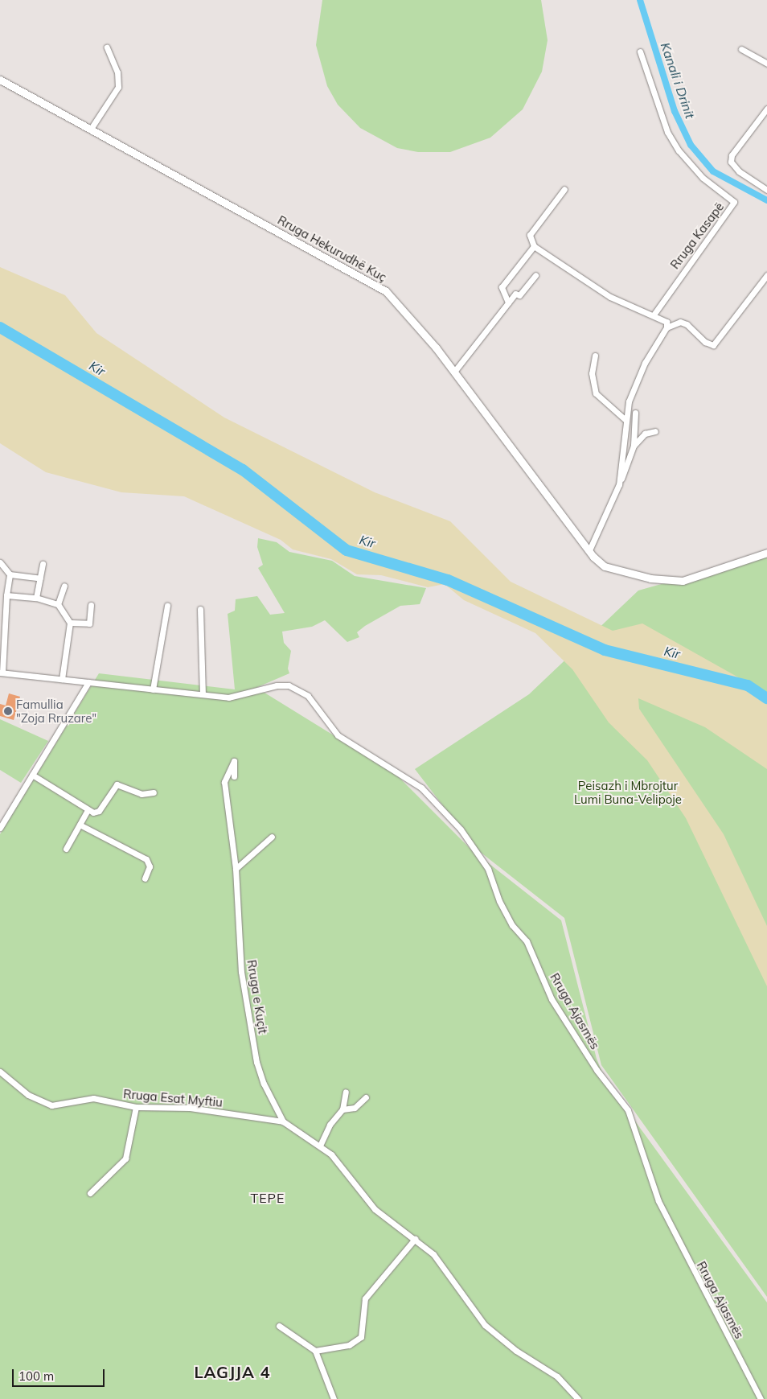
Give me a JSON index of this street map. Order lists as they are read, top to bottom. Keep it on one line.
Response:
{"streets":{"street":["Rruga Kasapë","Rruga Hekurudhë Kuç","Rruga e Kuçit","Rruga Ajasmës","Rruga Esat Myftiu"]},"crossings":[["Rruga e Kuçit","Rruga Esat Myftiu"]],"districts":["TEPE","LAGJJA 4"],"water":["Kanali i Drinit","Kir"],"parks":["Peisazh i Mbrojtur Lumi Buna-Velipoje"],"places":["Famullia \"Zoja Rruzare\""],"scale_bar":"100 m"}
